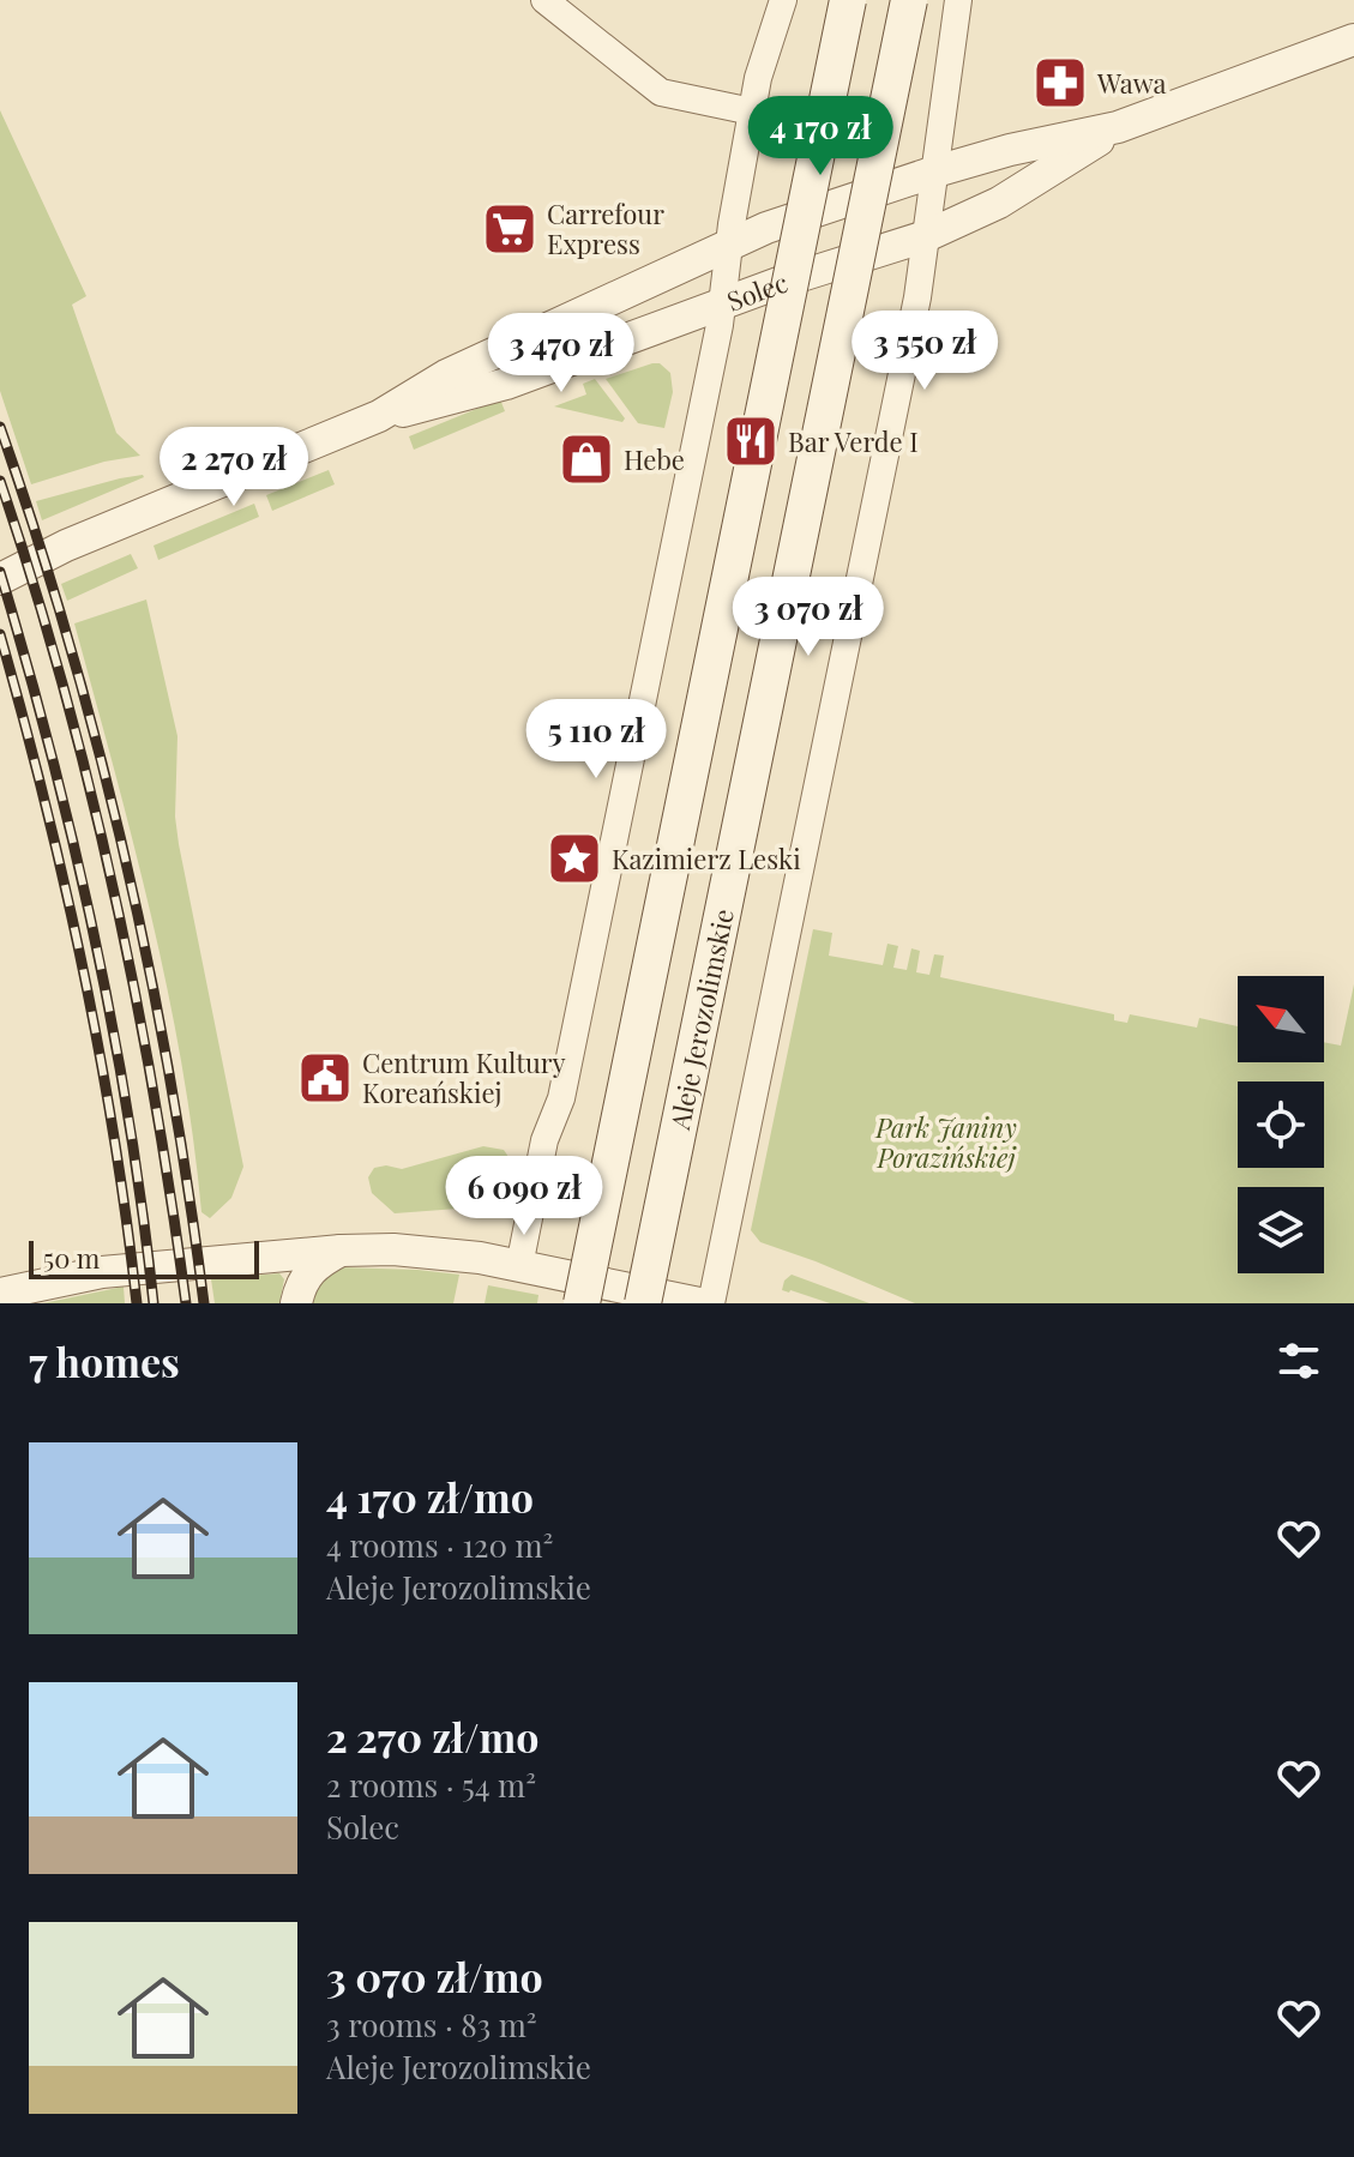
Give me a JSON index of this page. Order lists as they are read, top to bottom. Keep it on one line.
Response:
{"streets":{"main road":["Aleje Jerozolimskie"],"street":["Solec"]},"parks":["Park Janiny Porazińskiej"],"places":{"pharmacy":["Wawa"],"supermarket":["Carrefour Express"],"restaurant":["Bar Verde I"],"shop":["Hebe"],"place":["Kazimierz Leski"],"public building":["Centrum Kultury Koreańskiej"]},"scale_bar":"50 m","north":"top left","page":{"price":["4 170 zł","3 550 zł","3 470 zł","2 270 zł","3 070 zł","5 110 zł","6 090 zł"],"scale":"50 m","heading":"7 homes","list":[{"name":"4 170 zł/mo","note":"4 rooms · 120 m² · Aleje Jerozolimskie"},{"name":"2 270 zł/mo","note":"2 rooms · 54 m² · Solec"},{"name":"3 070 zł/mo","note":"3 rooms · 83 m² · Aleje Jerozolimskie"}]}}
